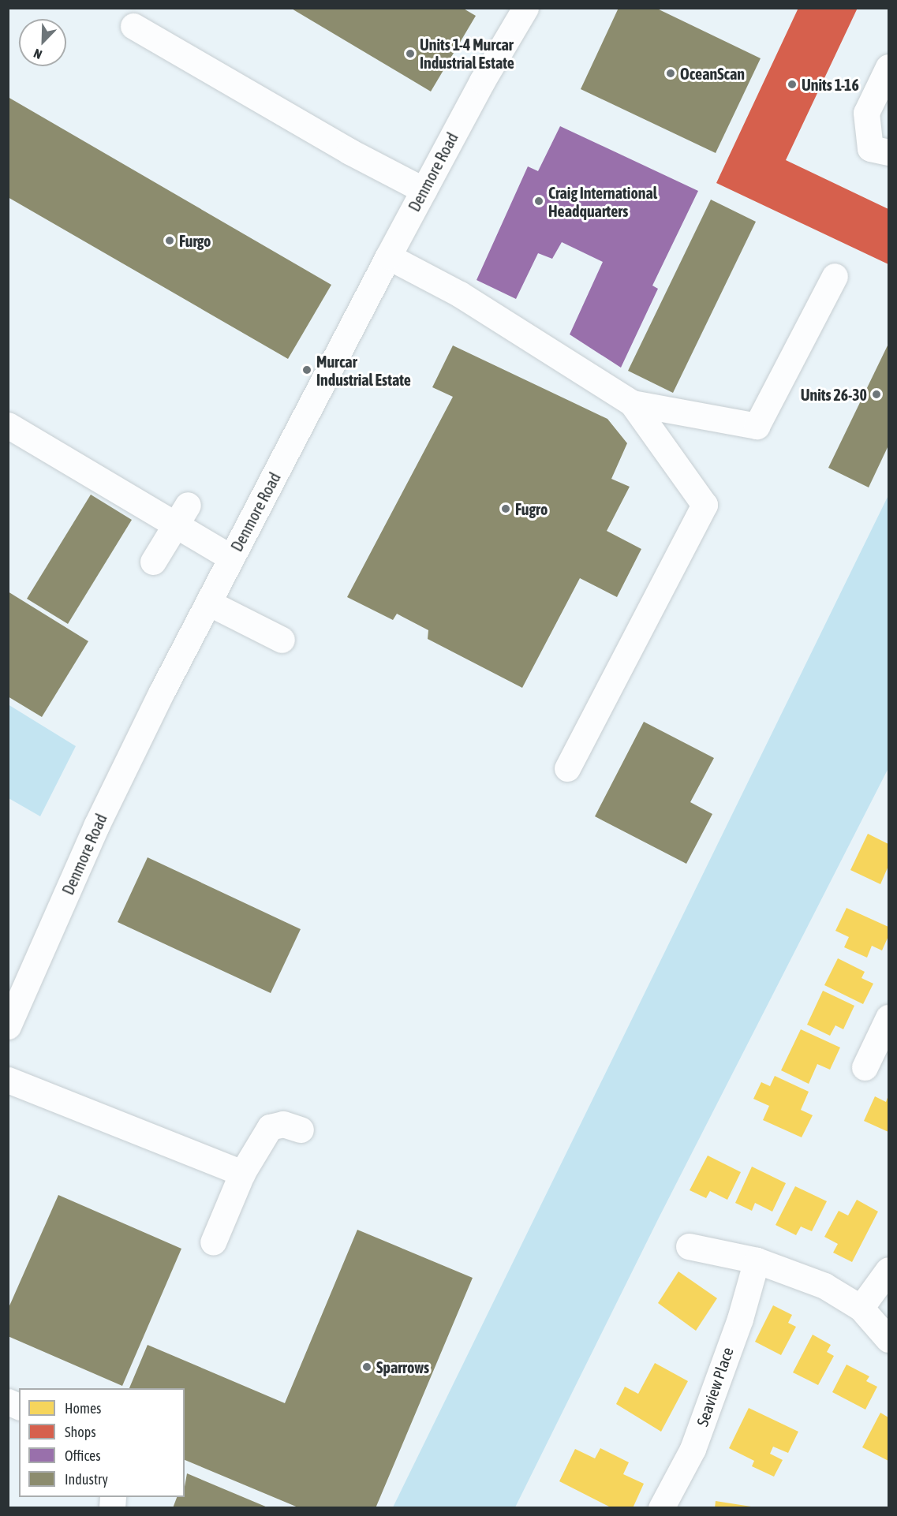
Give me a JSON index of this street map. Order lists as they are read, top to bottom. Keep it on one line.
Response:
{"streets":{"street":["Denmore Road","Seaview Place"]},"places":["Units 1-4 Murcar Industrial Estate","OceanScan","Units 1-16","Craig International Headquarters","Furgo","Murcar Industrial Estate","Units 26-30","Fugro","Sparrows"],"legend":["Homes","Shops","Offices","Industry"],"north":"bottom left"}
